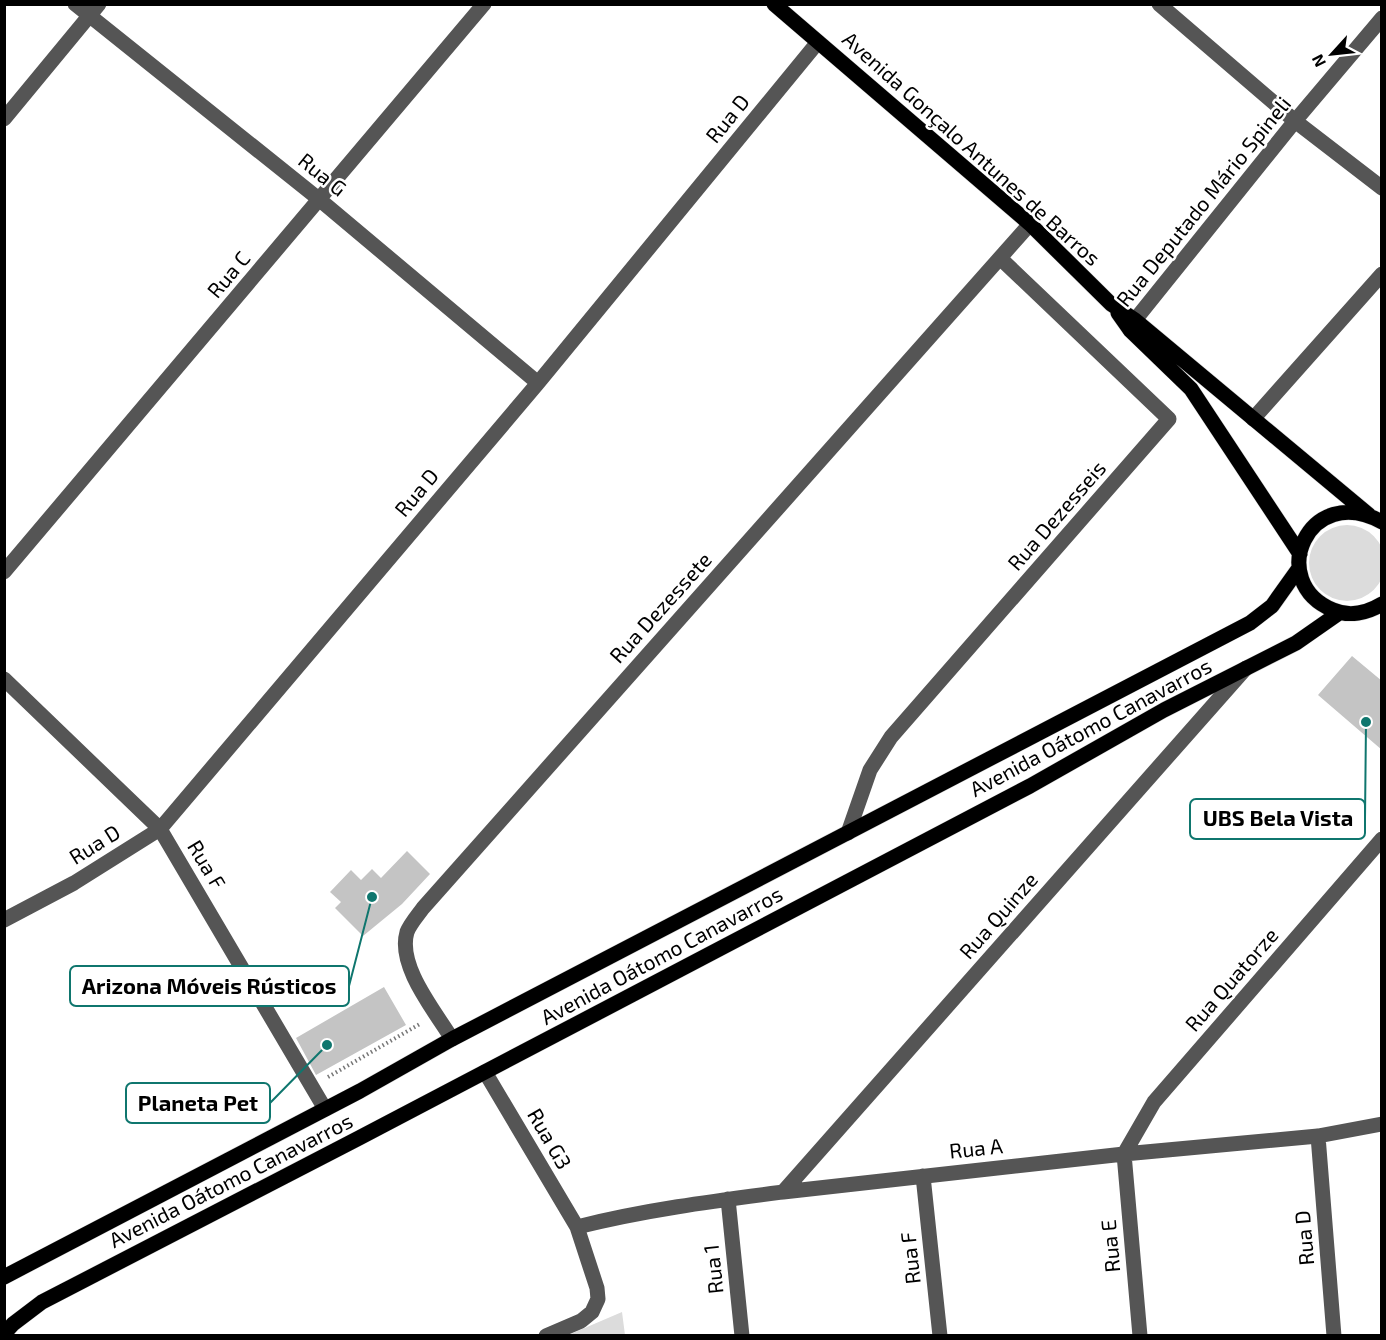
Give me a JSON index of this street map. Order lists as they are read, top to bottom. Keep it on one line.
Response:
{"streets":{"main road":["Avenida Gonçalo Antunes de Barros","Avenida Oátomo Canavarros"],"street":["Rua D","Rua G","Rua Deputado Mário Spineli","Rua C","Rua Dezesseis","Rua Dezessete","Rua F","Rua Quinze","Rua Quatorze","Rua G3","Rua A","Rua E","Rua 1"]},"crossings":[["Rua D","Avenida Gonçalo Antunes de Barros"],["Rua D","Rua G"],["Rua D","Rua F"],["Rua D","Rua A"],["Avenida Gonçalo Antunes de Barros","Rua Deputado Mário Spineli"],["Avenida Gonçalo Antunes de Barros","Rua Dezessete"],["Avenida Gonçalo Antunes de Barros","Avenida Oátomo Canavarros"],["Rua G","Rua C"],["Rua Dezesseis","Rua Dezessete"],["Rua Dezesseis","Avenida Oátomo Canavarros"],["Rua Dezessete","Avenida Oátomo Canavarros"],["Avenida Oátomo Canavarros","Rua F"],["Avenida Oátomo Canavarros","Rua Quinze"],["Avenida Oátomo Canavarros","Rua G3"],["Rua F","Rua A"],["Rua Quinze","Rua A"],["Rua Quatorze","Rua A"],["Rua Quatorze","Rua E"],["Rua G3","Rua A"],["Rua A","Rua E"],["Rua A","Rua 1"]],"places":["UBS Bela Vista","Arizona Móveis Rústicos","Planeta Pet"],"north":"bottom left"}
